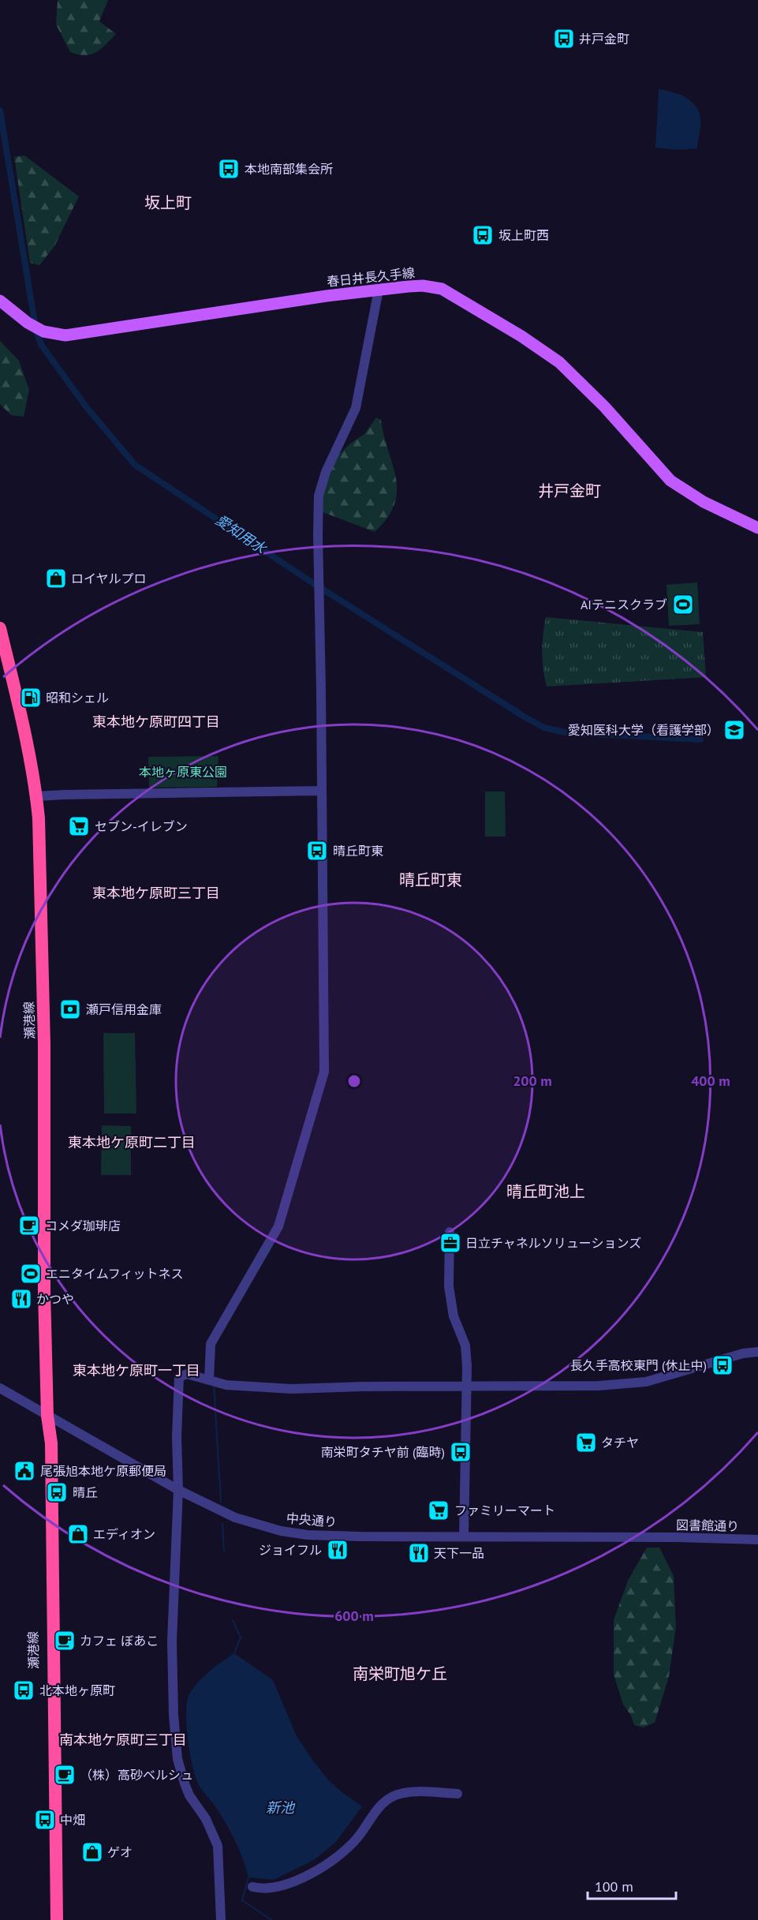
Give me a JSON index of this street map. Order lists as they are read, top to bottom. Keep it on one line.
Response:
{"streets":{"highway":["瀬港線"],"main road":["春日井長久手線"],"street":["中央通り","図書館通り"]},"crossings":[["瀬港線","中央通り"],["中央通り","図書館通り"]],"districts":["坂上町","井戸金町","東本地ケ原町四丁目","晴丘町東","東本地ケ原町三丁目","東本地ケ原町二丁目","晴丘町池上","東本地ケ原町一丁目","南栄町旭ケ丘","南本地ケ原町三丁目"],"water":["愛知用水","新池"],"parks":["本地ヶ原東公園"],"places":{"bus stop":["井戸金町","本地南部集会所","坂上町西","晴丘町東","長久手高校東門 (休止中)","南栄町タチヤ前 (臨時)","晴丘","北本地ヶ原町","中畑"],"shop":["ロイヤルプロ","エディオン","ゲオ"],"sports":["AIテニスクラブ","エニタイムフィットネス"],"fuel station":["昭和シェル"],"school or university":["愛知医科大学（看護学部）"],"supermarket":["セブン-イレブン","タチヤ","ファミリーマート"],"bank":["瀬戸信用金庫"],"cafe":["コメダ珈琲店","カフェ ぼあこ","（株）高砂ベルシュ"],"office":["日立チャネルソリューションズ"],"restaurant":["かつや","ジョイフル","天下一品"],"public building":["尾張旭本地ケ原郵便局"]},"scale_bar":"100 m","rings":["200 m","400 m","600 m"]}
